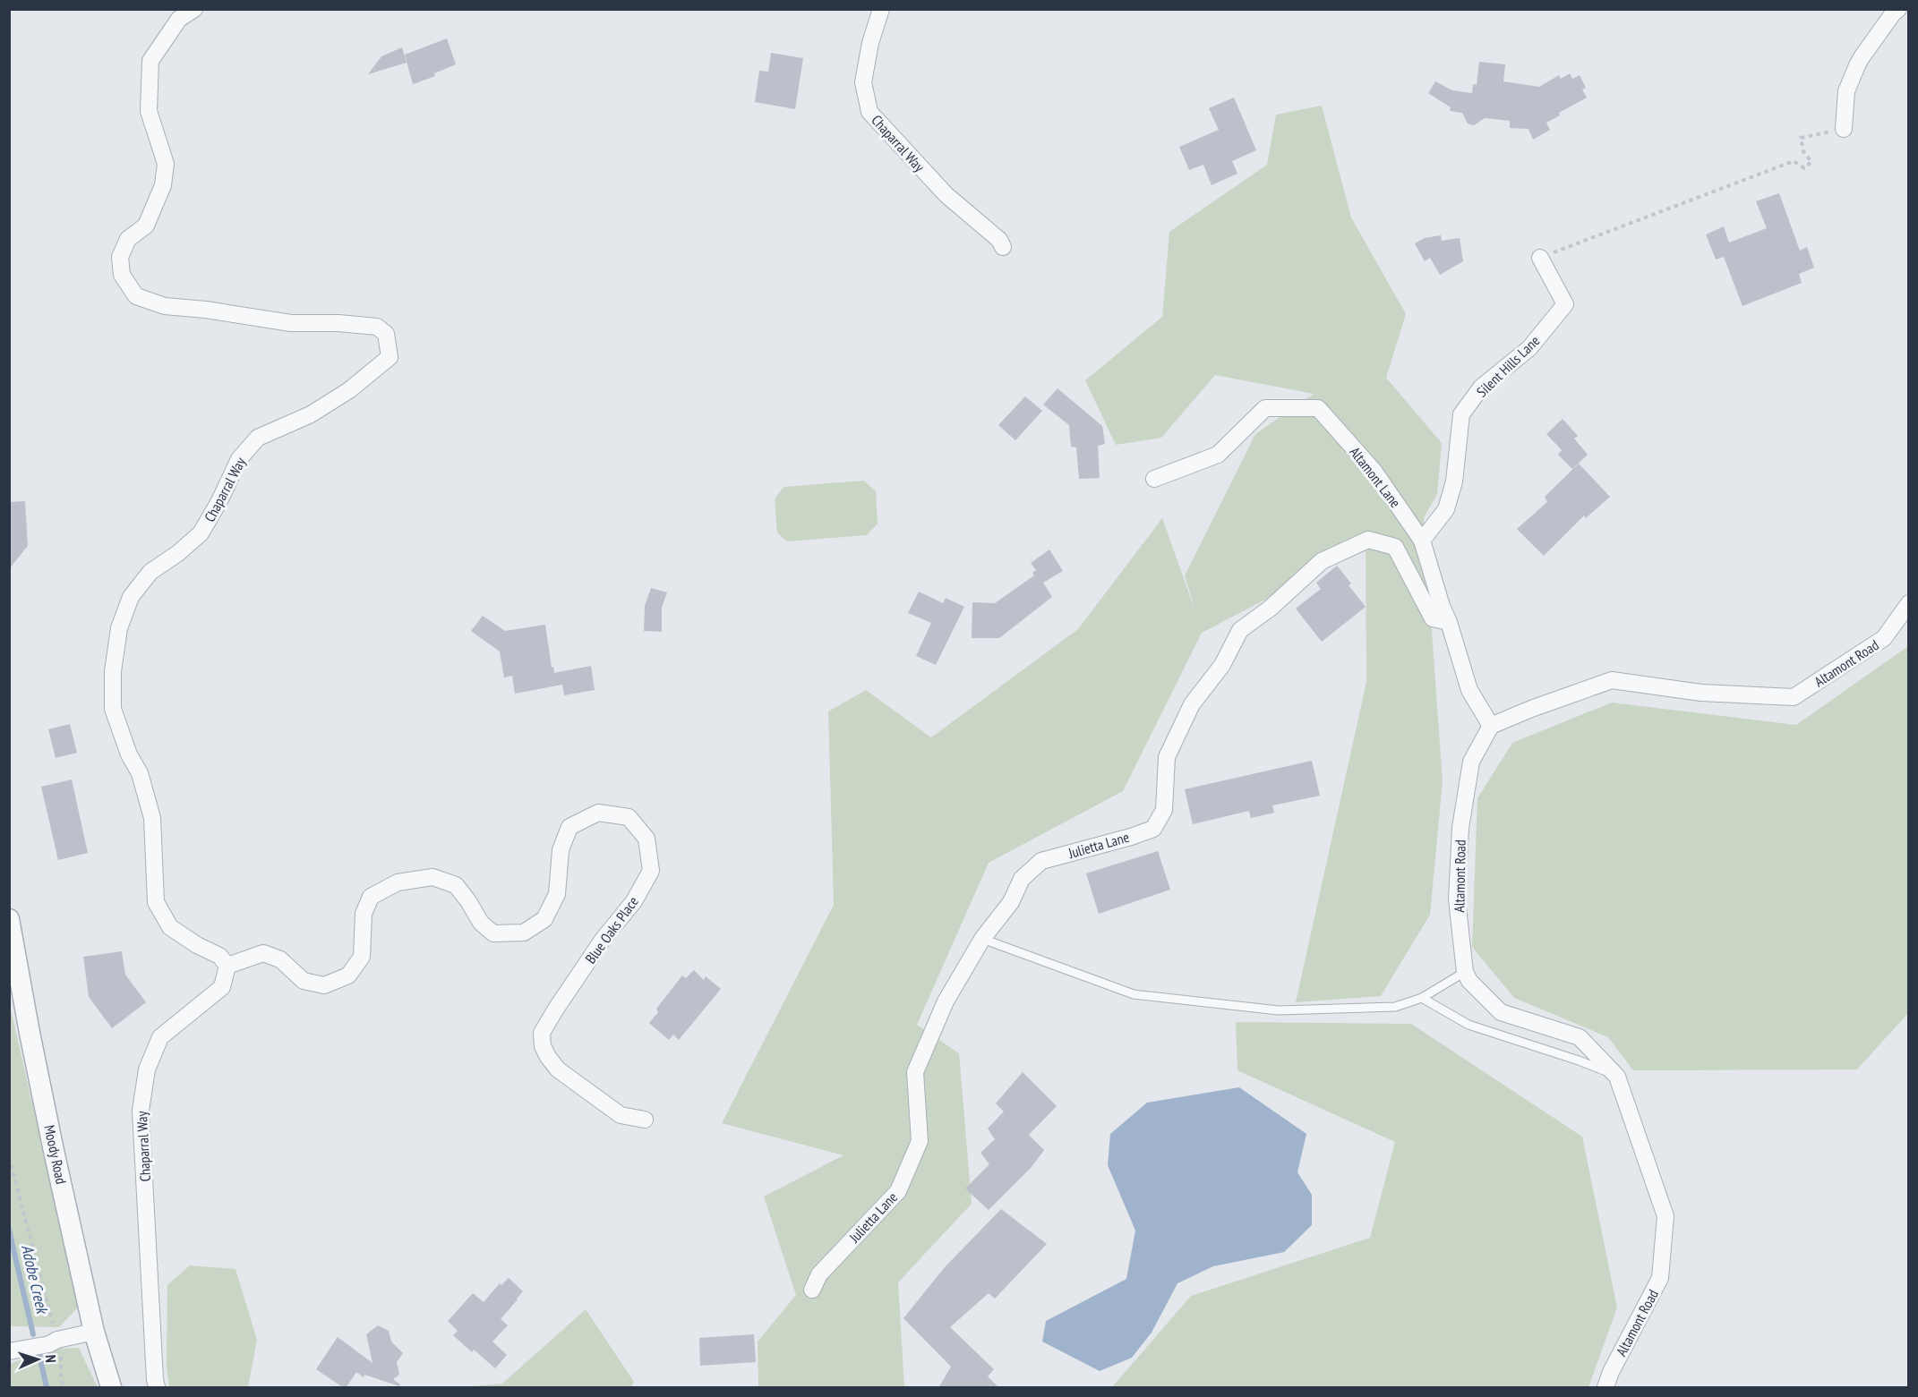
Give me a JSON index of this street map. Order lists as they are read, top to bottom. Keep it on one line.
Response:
{"streets":{"street":["Chaparral Way","Silent Hills Lane","Altamont Lane","Altamont Road","Julietta Lane","Blue Oaks Place","Moody Road"]},"crossings":[["Chaparral Way","Blue Oaks Place"],["Silent Hills Lane","Altamont Lane"],["Altamont Lane","Altamont Road"],["Altamont Lane","Julietta Lane"]],"water":["Adobe Creek"],"north":"right"}
